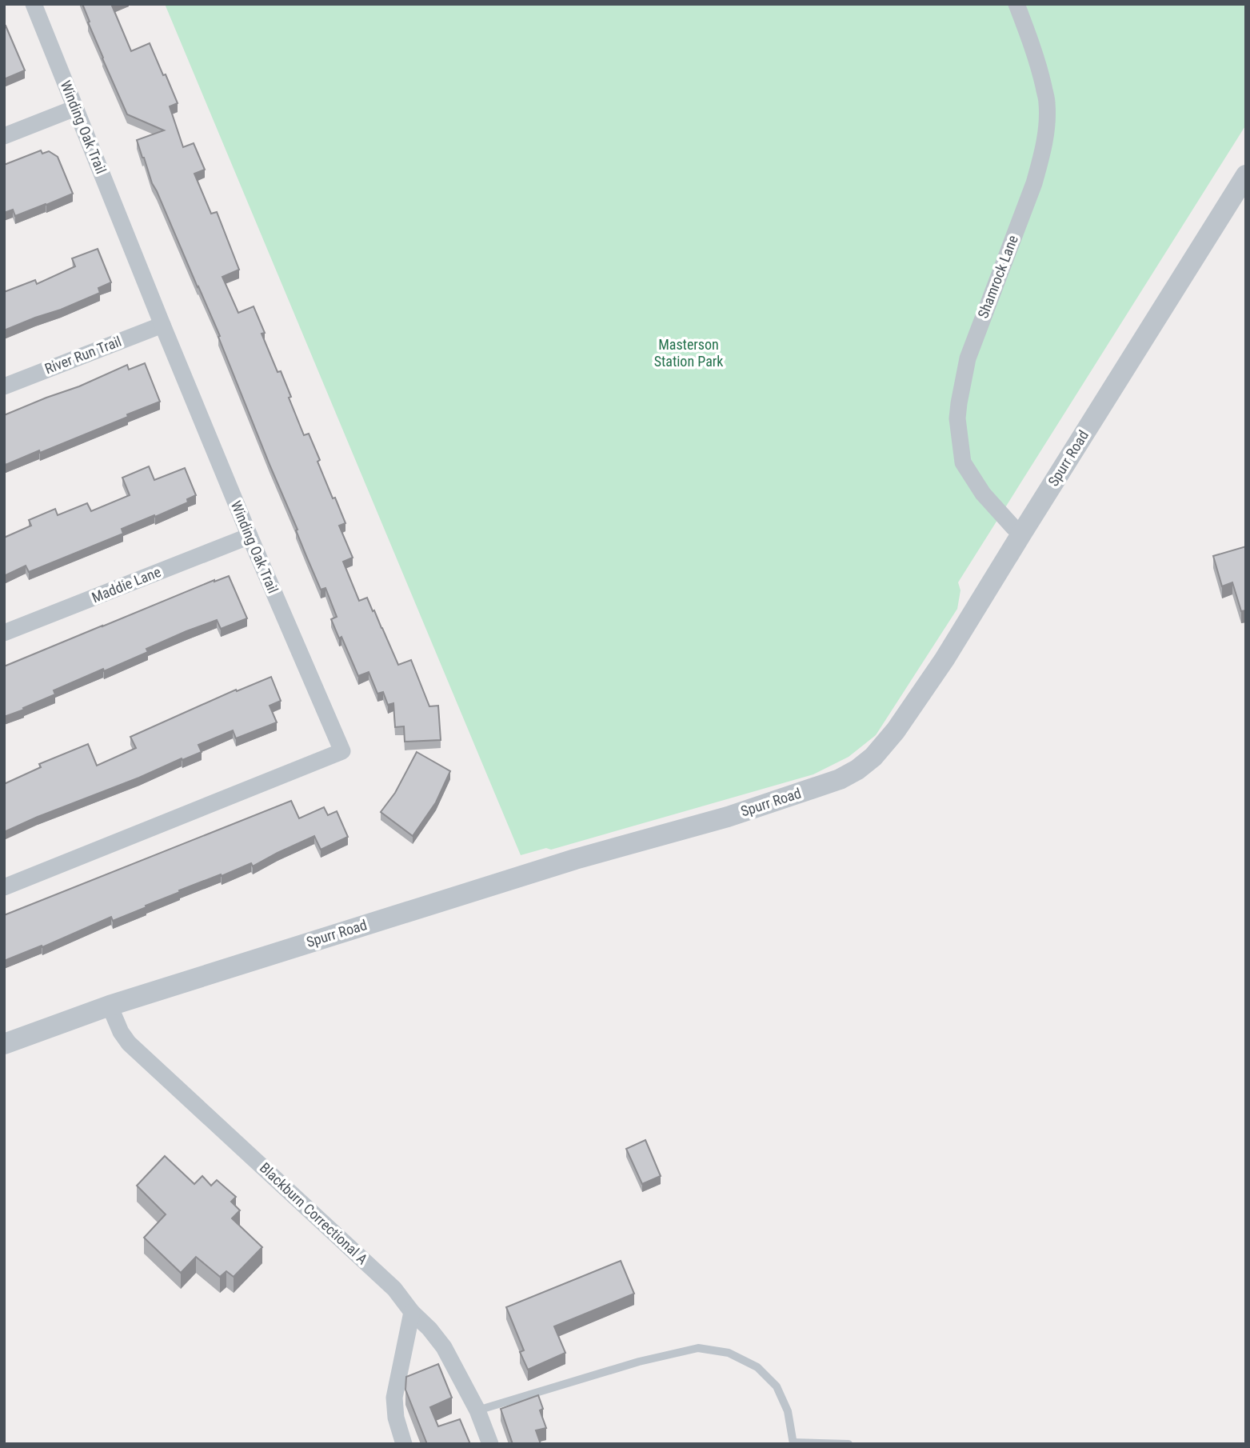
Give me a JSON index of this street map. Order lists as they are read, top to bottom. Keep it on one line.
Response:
{"streets":{"street":["Winding Oak Trail","Shamrock Lane","River Run Trail","Spurr Road","Maddie Lane","Blackburn Correctional A"]},"crossings":[["Winding Oak Trail","River Run Trail"],["Winding Oak Trail","Maddie Lane"],["Shamrock Lane","Spurr Road"],["Spurr Road","Blackburn Correctional A"]],"parks":["Masterson Station Park"]}
